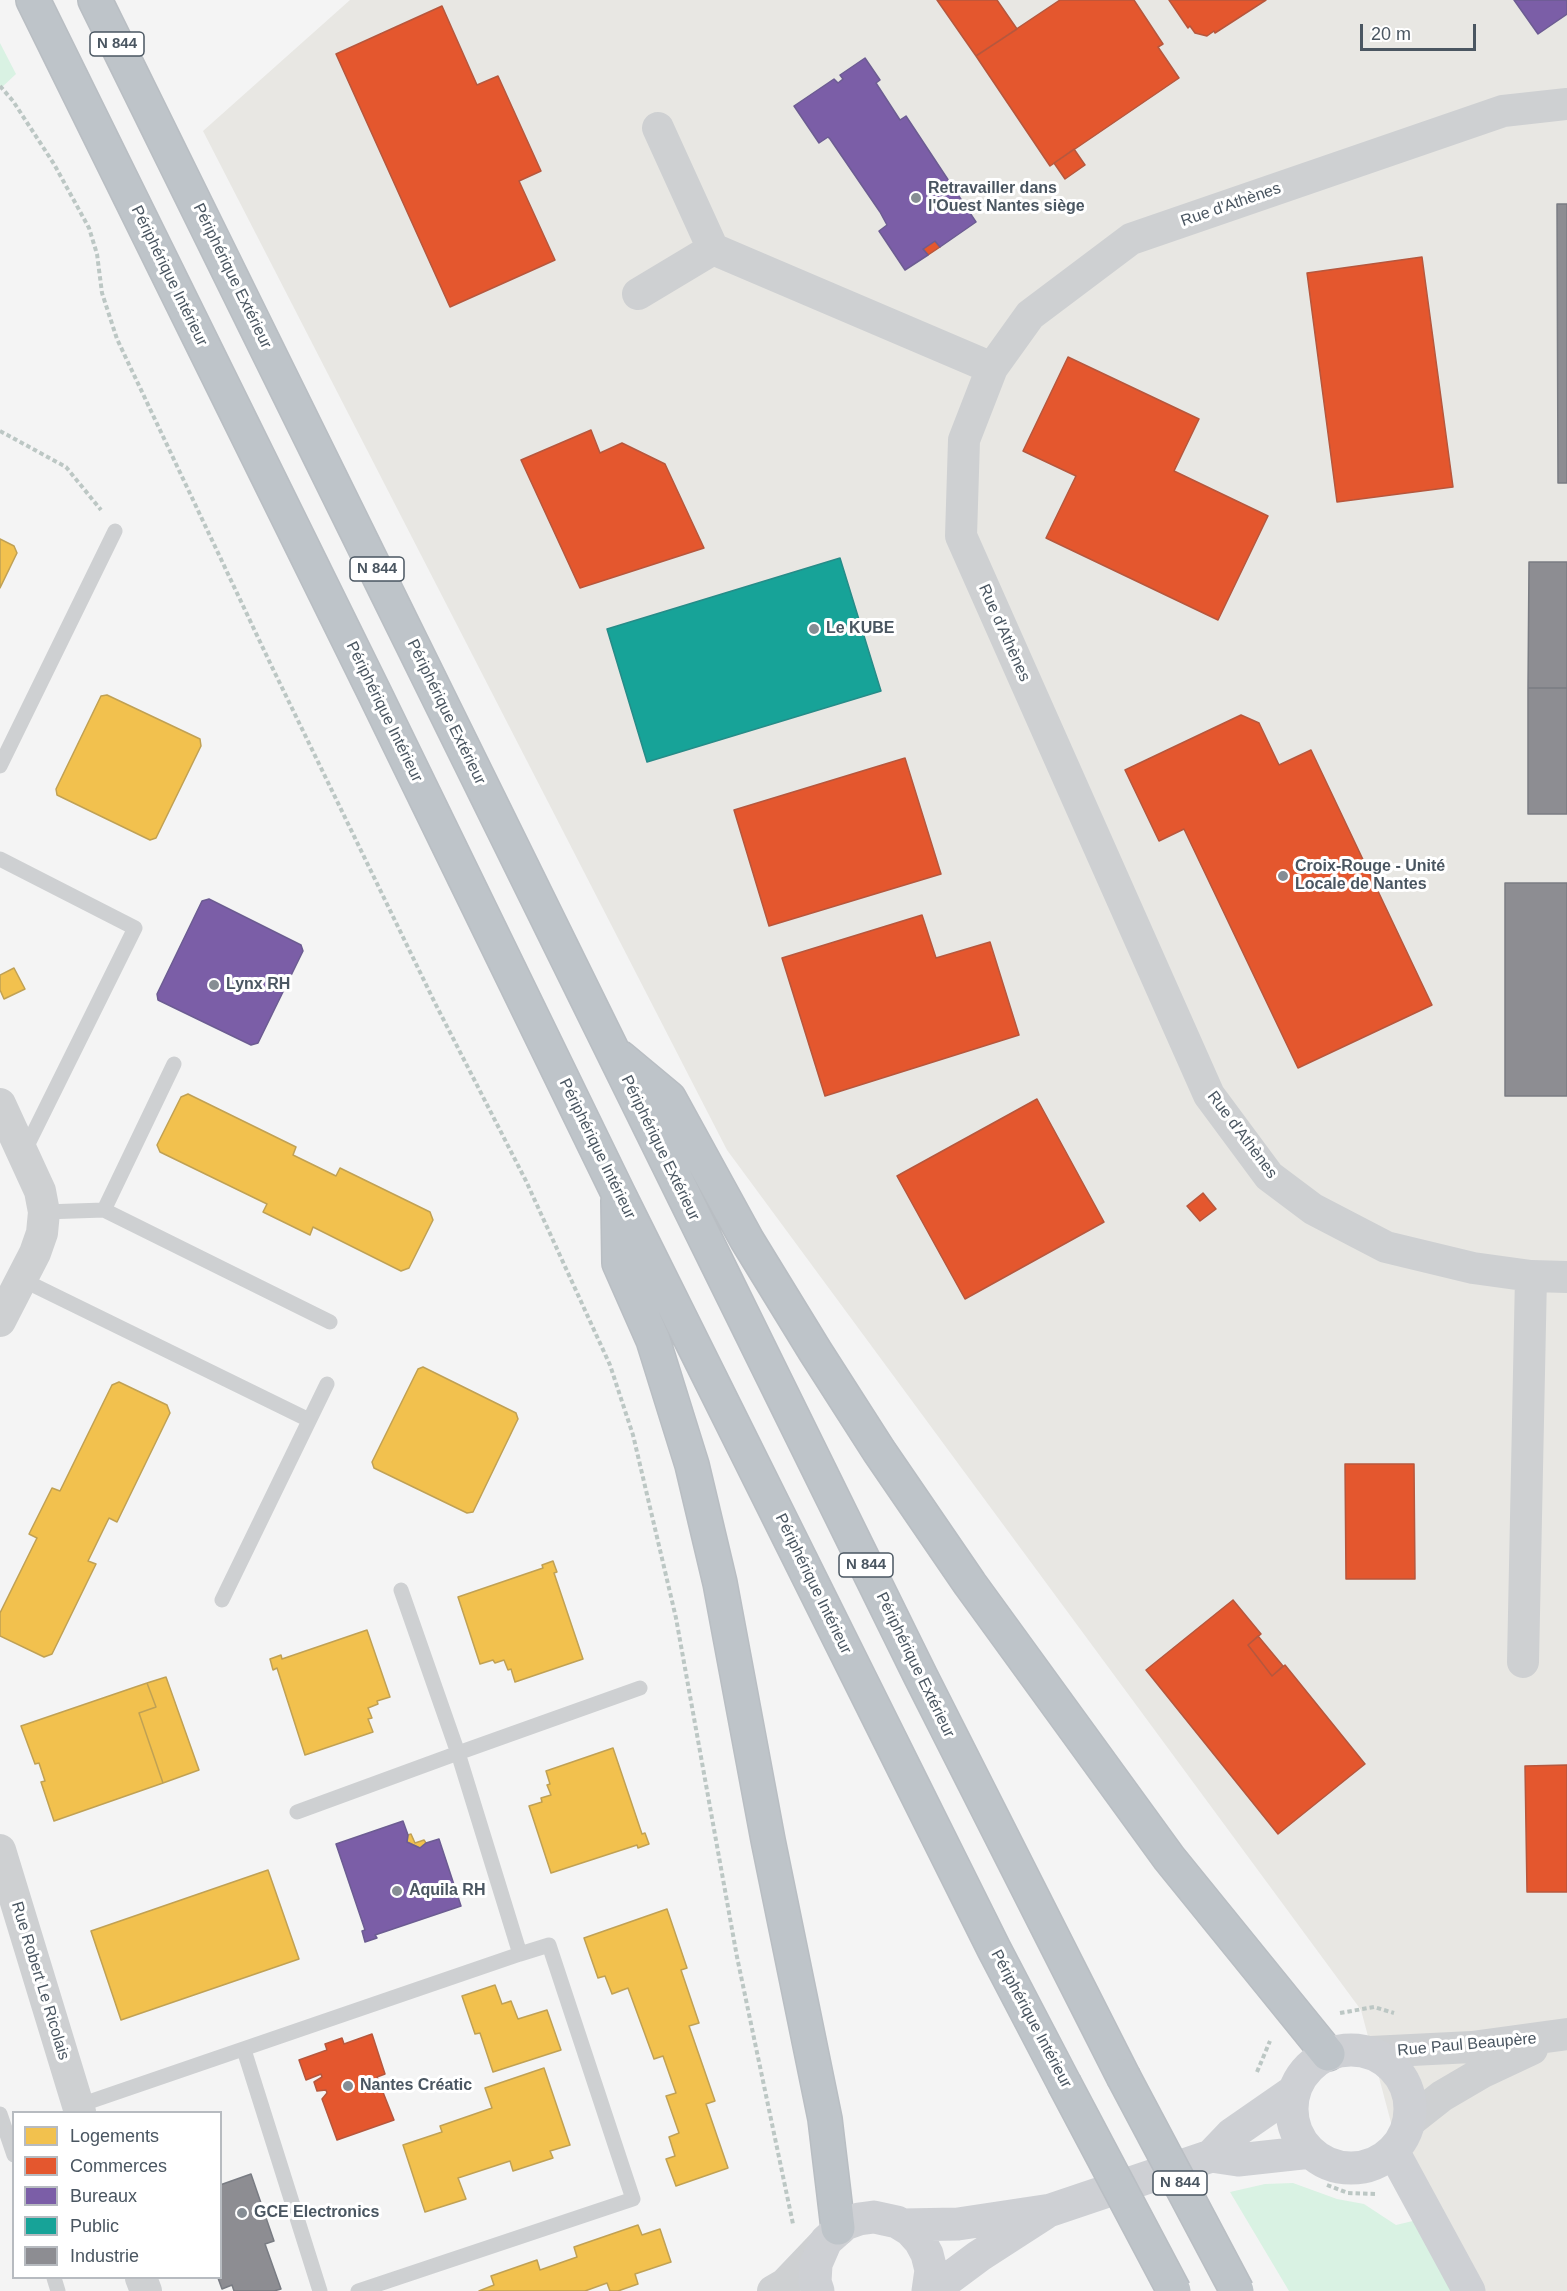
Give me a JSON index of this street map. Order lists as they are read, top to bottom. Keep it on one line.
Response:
{"streets":{"highway":["N 844","Périphérique Intérieur","Périphérique Extérieur"],"street":["Rue d'Athènes","Rue Robert Le Ricolais","Rue Paul Beaupère"]},"places":["Retravailler dans l'Ouest Nantes siège","Le KUBE","Croix-Rouge - Unité Locale de Nantes","Lynx RH","Aquila RH","Nantes Créatic","GCE Electronics"],"legend":["Logements","Commerces","Bureaux","Public","Industrie"],"scale_bar":"20 m"}
